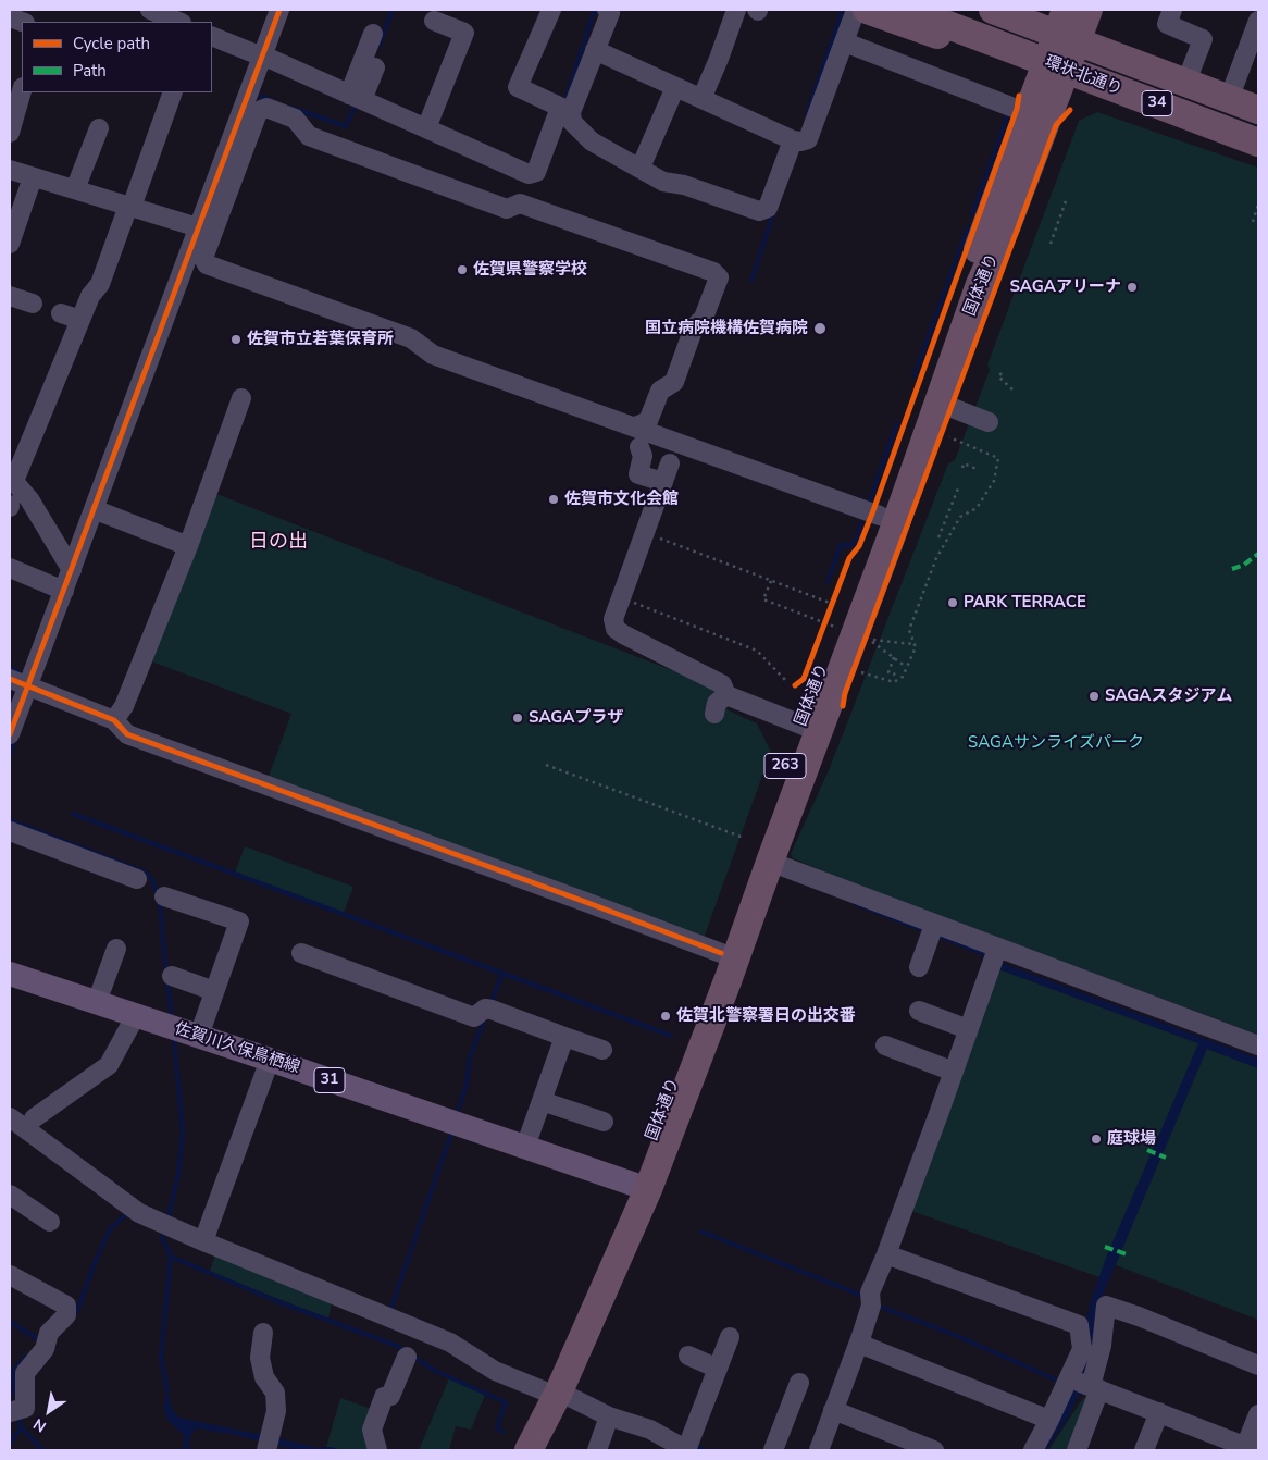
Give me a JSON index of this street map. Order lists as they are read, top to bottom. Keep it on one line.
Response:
{"streets":{"highway":["環状北通り","34","国体通り","263"],"main road":["佐賀川久保鳥栖線","31"]},"crossings":[["34","国体通り"],["国体通り","佐賀川久保鳥栖線"]],"districts":["日の出"],"parks":["SAGAサンライズパーク"],"places":["佐賀県警察学校","SAGAアリーナ","国立病院機構佐賀病院","佐賀市立若葉保育所","佐賀市文化会館","PARK TERRACE","SAGAスタジアム","SAGAプラザ","佐賀北警察署日の出交番","庭球場"],"legend":["Cycle path","Path"],"north":"bottom left"}
